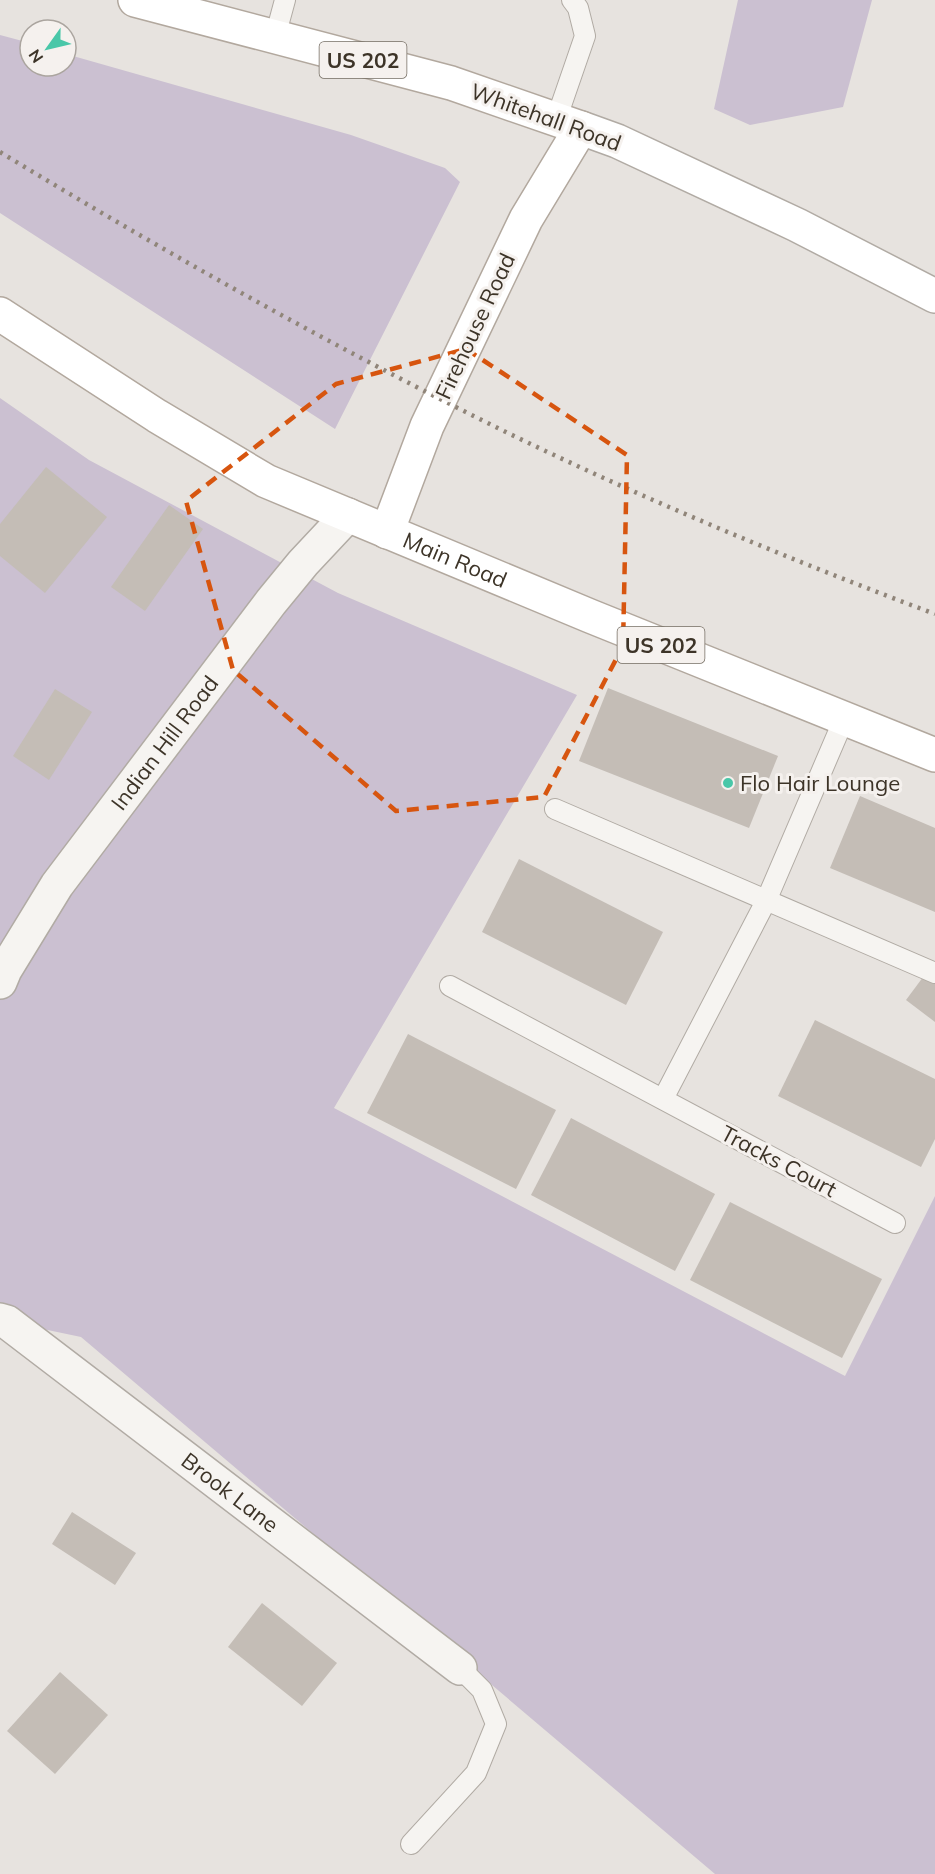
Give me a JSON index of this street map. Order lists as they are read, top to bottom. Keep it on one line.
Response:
{"streets":{"main road":["US 202","Whitehall Road","Firehouse Road","Main Road"],"street":["Indian Hill Road","Brook Lane"],"lane":["Tracks Court"]},"crossings":[["Whitehall Road","Firehouse Road"],["Firehouse Road","Main Road"],["Main Road","Indian Hill Road"]],"places":["Flo Hair Lounge"],"north":"bottom left"}
